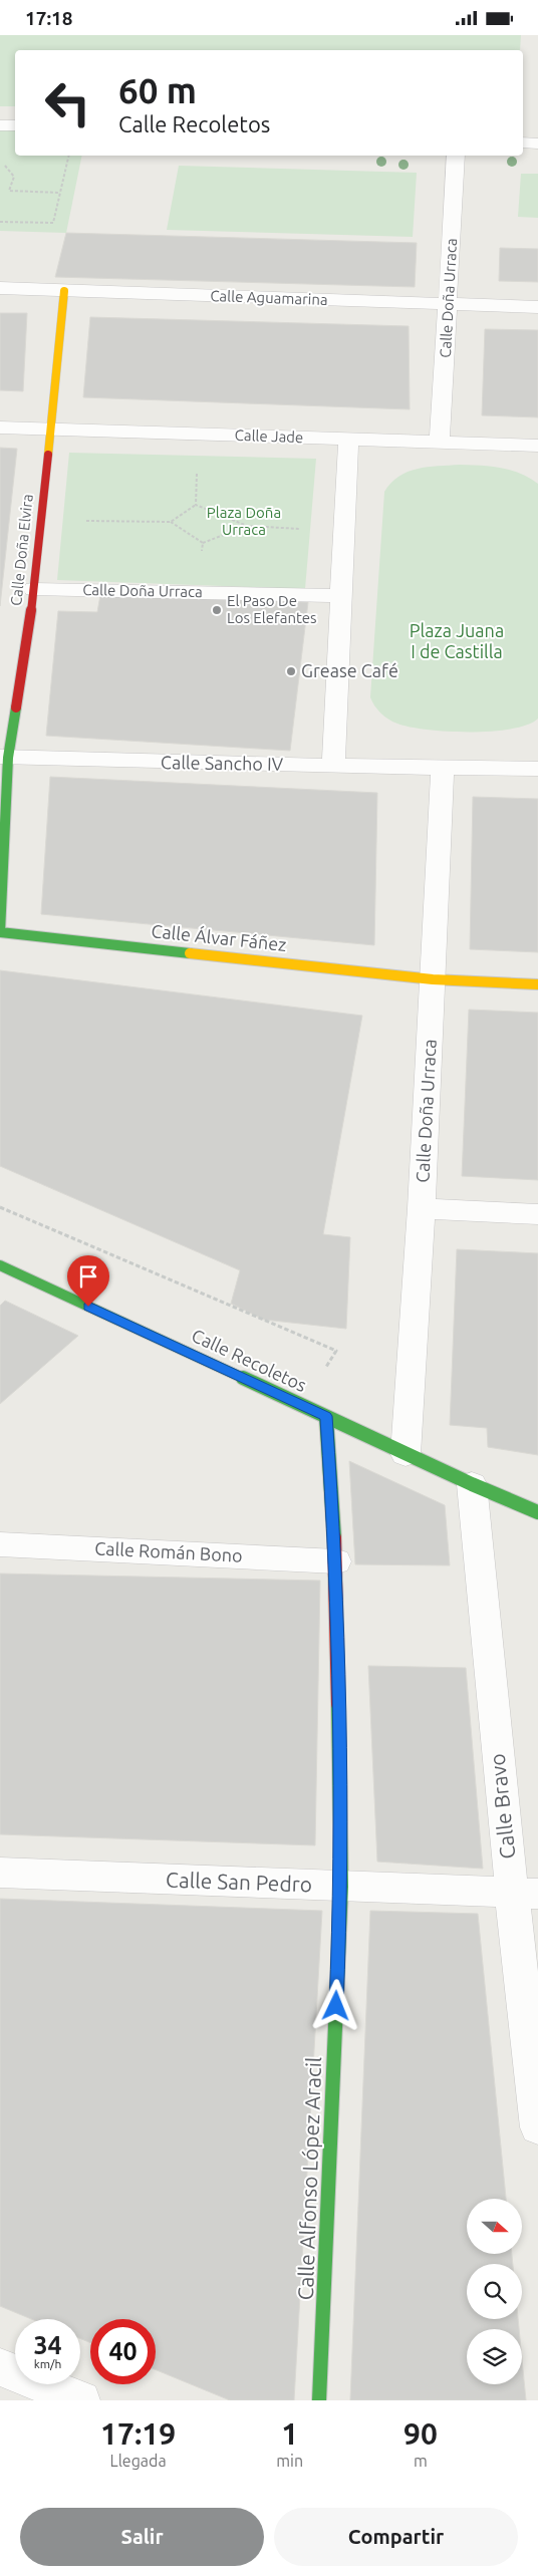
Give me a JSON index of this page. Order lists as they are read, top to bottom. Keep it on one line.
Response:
{"streets":{"street":["Calle Aguamarina","Calle Doña Urraca","Calle Jade","Calle Doña Elvira","Calle Sancho IV","Calle Álvar Fáñez","Calle Recoletos","Calle Román Bono","Calle Bravo","Calle San Pedro","Calle Alfonso López Aracil"]},"crossings":[["Calle Aguamarina","Calle Doña Urraca"],["Calle Aguamarina","Calle Doña Elvira"],["Calle Doña Urraca","Calle Jade"],["Calle Doña Urraca","Calle Doña Elvira"],["Calle Doña Urraca","Calle Sancho IV"],["Calle Doña Urraca","Calle Álvar Fáñez"],["Calle Doña Urraca","Calle Recoletos"],["Calle Jade","Calle Doña Elvira"],["Calle Doña Elvira","Calle Sancho IV"],["Calle Doña Elvira","Calle Álvar Fáñez"],["Calle Recoletos","Calle Bravo"],["Calle Recoletos","Calle Alfonso López Aracil"],["Calle Román Bono","Calle Alfonso López Aracil"],["Calle Bravo","Calle San Pedro"],["Calle San Pedro","Calle Alfonso López Aracil"]],"parks":["Plaza Doña Urraca","Plaza Juana I de Castilla"],"places":["El Paso De Los Elefantes","Grease Café"],"north":"right","page":{"status":"17:18","turn":["60 m","Calle Recoletos"],"speed":"34 km/h","limit":"40","eta":["17:19","Llegada","1","min","90","m"],"buttons":["Salir","Compartir"]}}
